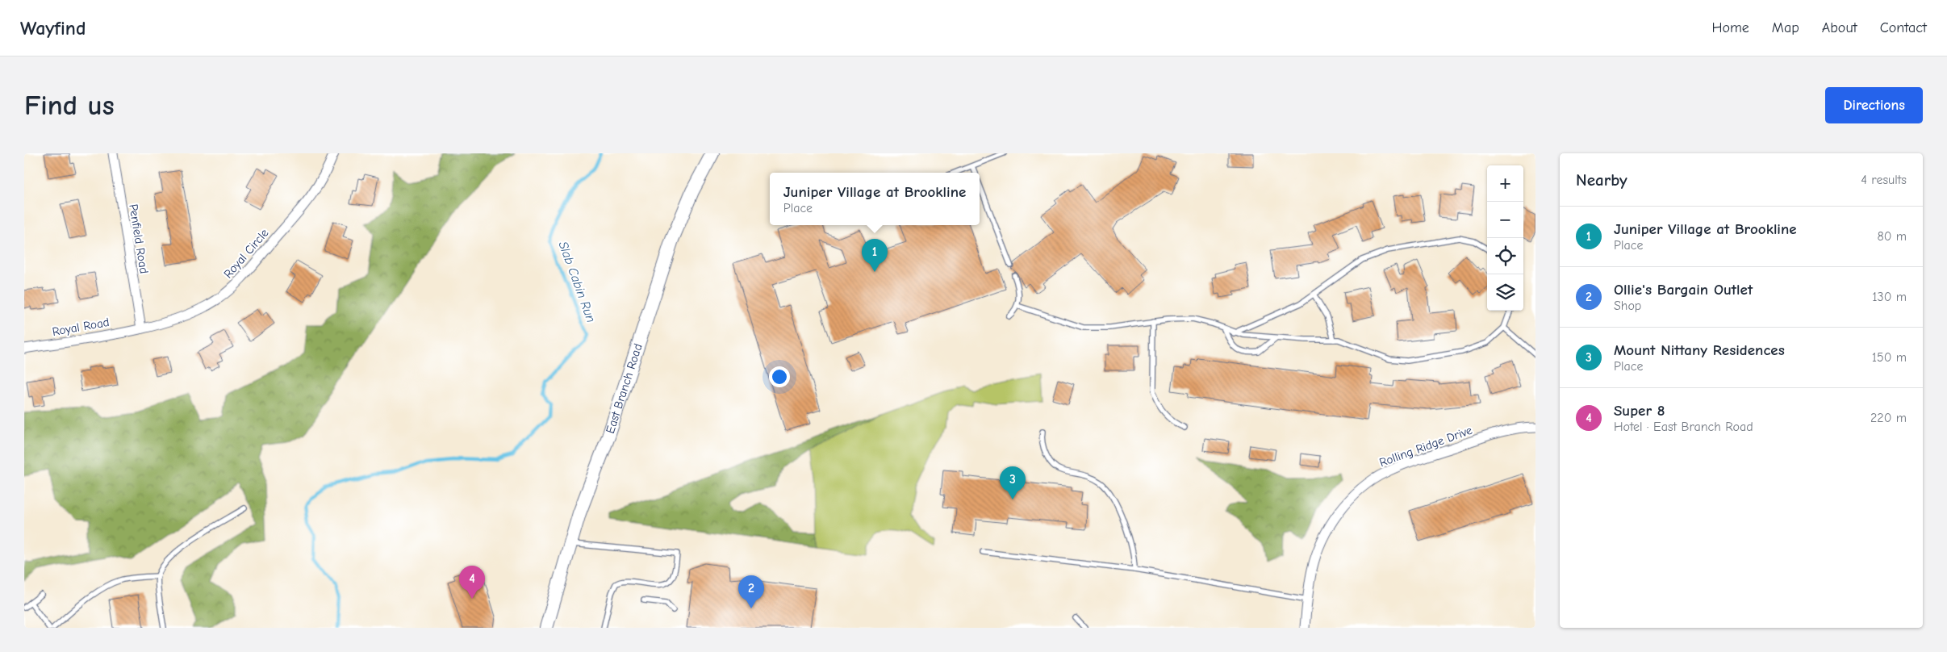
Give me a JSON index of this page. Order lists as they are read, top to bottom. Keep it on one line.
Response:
{"streets":{"main road":["East Branch Road"],"street":["Penfield Road","Royal Circle","Royal Road","Rolling Ridge Drive"]},"crossings":[["Penfield Road","Royal Circle"],["Penfield Road","Royal Road"],["Royal Circle","Royal Road"]],"water":["Slab Cabin Run"],"page":{"header":"Wayfind","nav":["Home","Map","About","Contact"],"buttons":"Directions","title":"Find us","heading":["Nearby","4 results"],"map_buttons":["+","−"],"popup":["Juniper Village at Brookline","Place"],"list":[{"mark":"1","name":"Juniper Village at Brookline","note":"Place","value":"80 m"},{"mark":"2","name":"Ollie's Bargain Outlet","note":"Shop","value":"130 m"},{"mark":"3","name":"Mount Nittany Residences","note":"Place","value":"150 m"},{"mark":"4","name":"Super 8","note":"Hotel · East Branch Road","value":"220 m"}],"pins":["1","3","4","2"]}}
